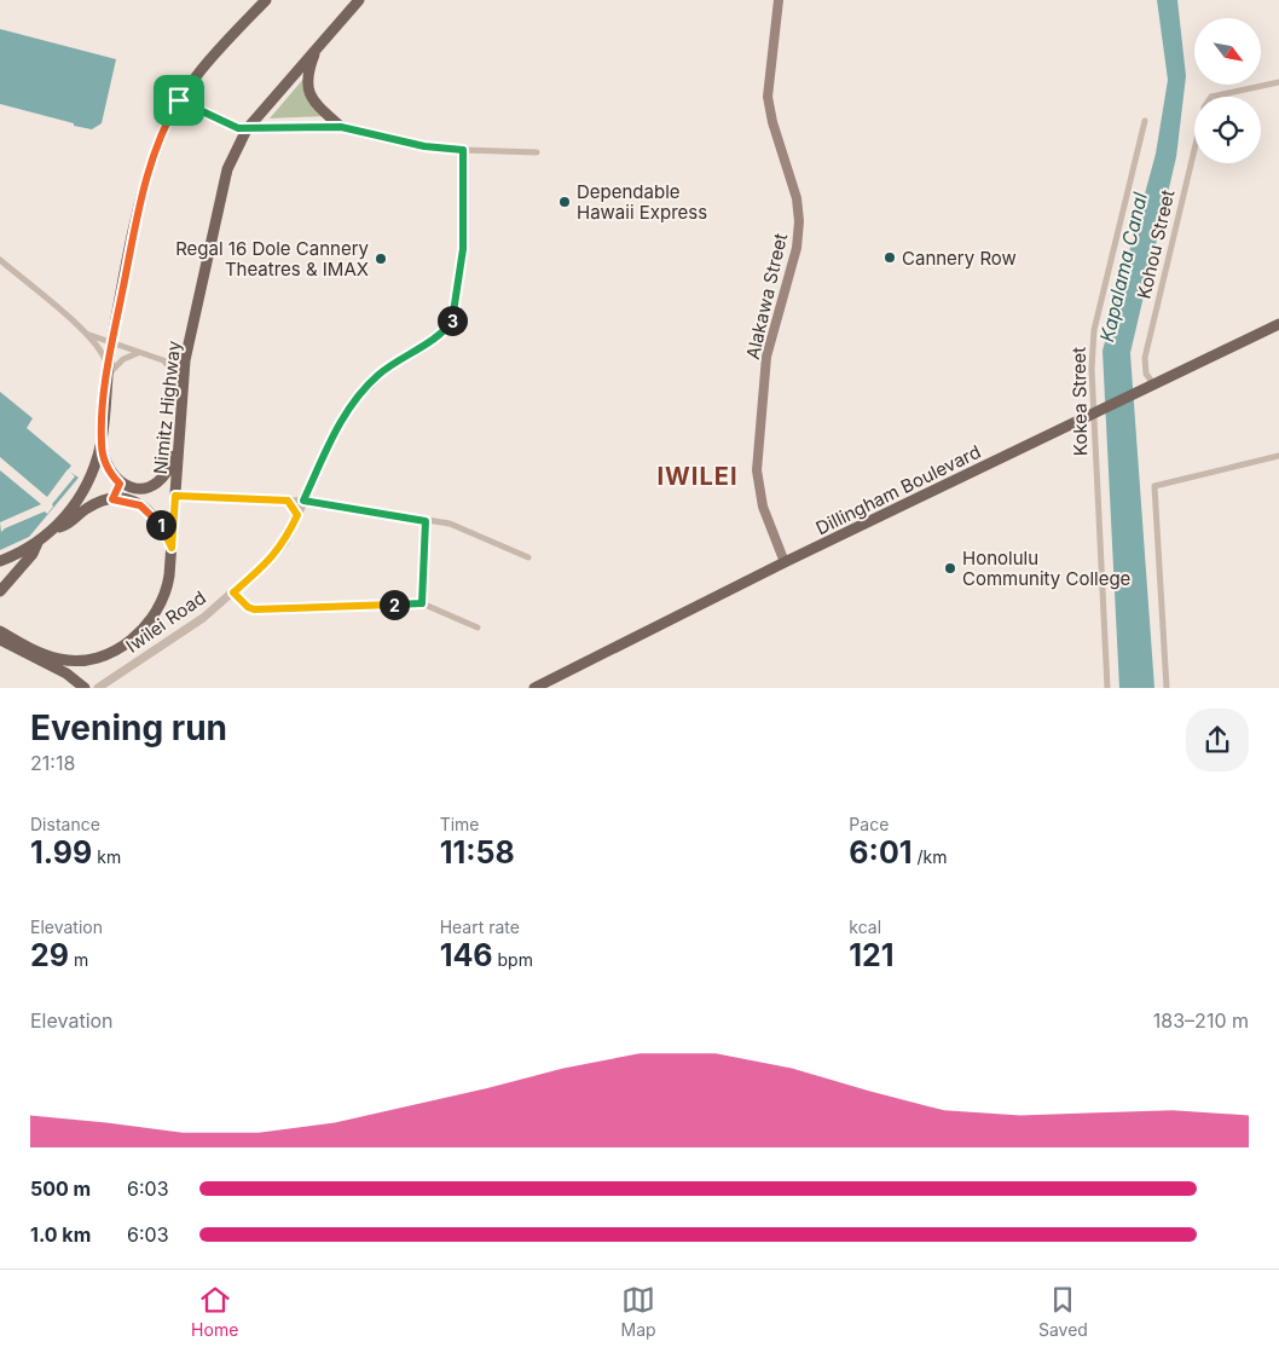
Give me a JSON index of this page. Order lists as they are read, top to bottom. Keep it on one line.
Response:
{"streets":{"main road":["Alakawa Street","Nimitz Highway","Dillingham Boulevard"],"street":["Kohou Street","Kokea Street","Iwilei Road"]},"crossings":[["Kohou Street","Dillingham Boulevard"],["Alakawa Street","Dillingham Boulevard"],["Kokea Street","Dillingham Boulevard"]],"districts":["IWILEI"],"water":["Kapalama Canal"],"places":["Dependable Hawaii Express","Cannery Row","Regal 16 Dole Cannery Theatres & IMAX","Honolulu Community College"],"north":"bottom right","page":{"pins":["3","1","2"],"heading":["Evening run","21:18"],"stats":[["Distance","1.99 km"],["Time","11:58"],["Pace","6:01 /km"],["Elevation","29 m"],["Heart rate","146 bpm"],["kcal","121"]],"chart":["Elevation","183–210 m"],"list":[{"name":"500 m","note":"6:03"},{"name":"1.0 km","note":"6:03"}],"tabs":["Home","Map","Saved"]}}
